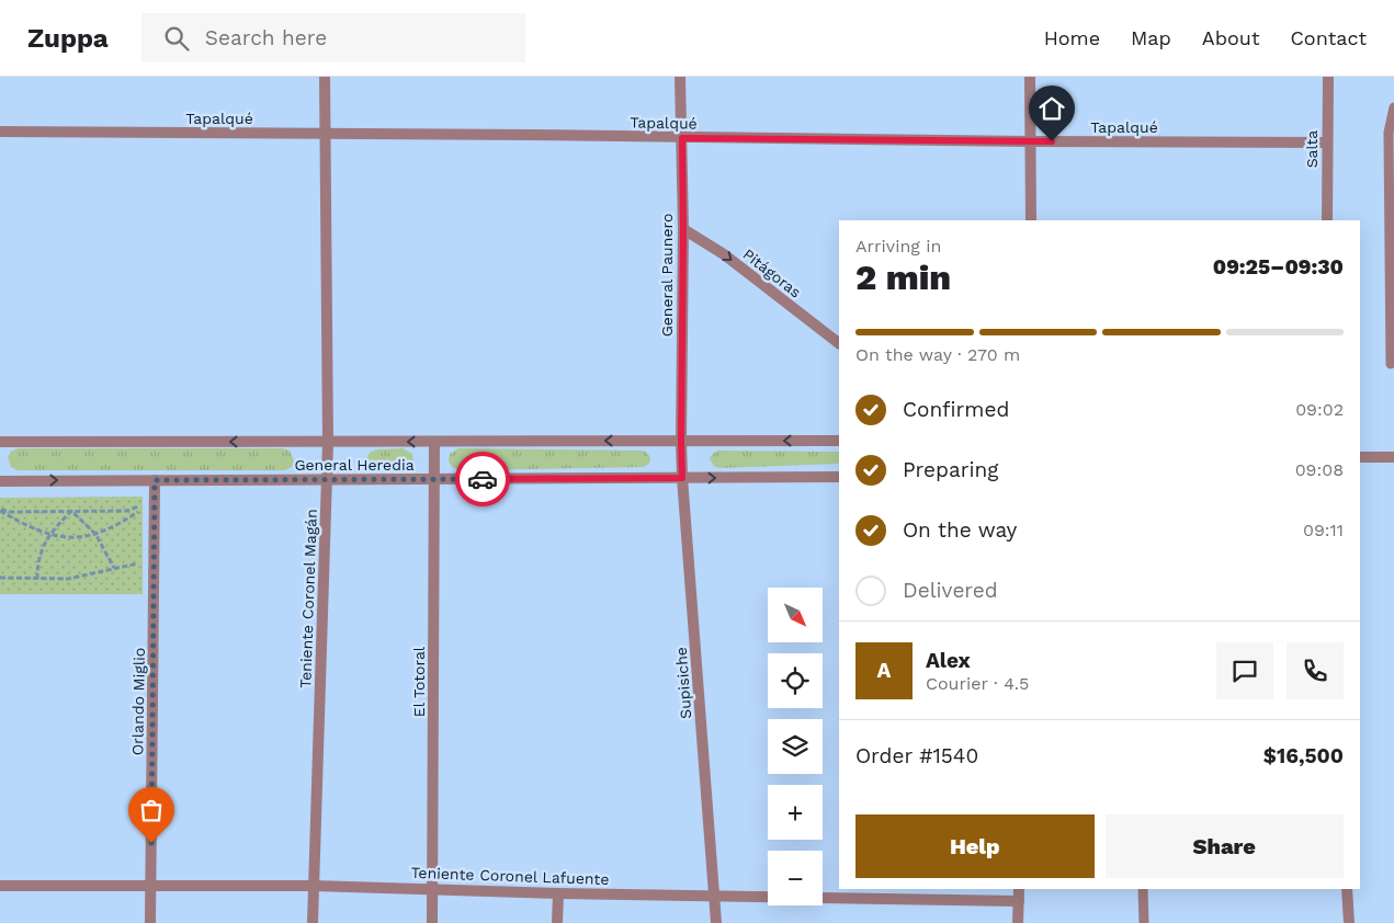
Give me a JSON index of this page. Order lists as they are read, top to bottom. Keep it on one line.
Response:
{"streets":{"street":["Tapalqué","Salta","Pitágoras","General Paunero","General Heredia","Teniente Coronel Magán","El Totoral","Supisiche","Orlando Miglio","Teniente Coronel Lafuente"]},"crossings":[["Tapalqué","Salta"],["Tapalqué","General Paunero"],["Tapalqué","Teniente Coronel Magán"],["Pitágoras","General Paunero"],["General Paunero","General Heredia"],["General Paunero","Supisiche"],["General Heredia","Teniente Coronel Magán"],["General Heredia","El Totoral"],["General Heredia","Supisiche"],["General Heredia","Orlando Miglio"],["Teniente Coronel Magán","Teniente Coronel Lafuente"],["El Totoral","Teniente Coronel Lafuente"],["Supisiche","Teniente Coronel Lafuente"],["Orlando Miglio","Teniente Coronel Lafuente"]],"one_way":["Pitágoras"],"north":"bottom right","page":{"header":"Zuppa","search":"Search here","nav":["Home","Map","About","Contact"],"heading":["2 min","Arriving in","09:25–09:30"],"panel":["Alex","Courier · 4.5","Order #1540","$16,500"],"bar":"On the way · 270 m","list":[["Confirmed","09:02"],["Preparing","09:08"],["On the way","09:11"],"Delivered"],"map_buttons":["+","−"],"round":"A","buttons":["Help","Share"]}}
